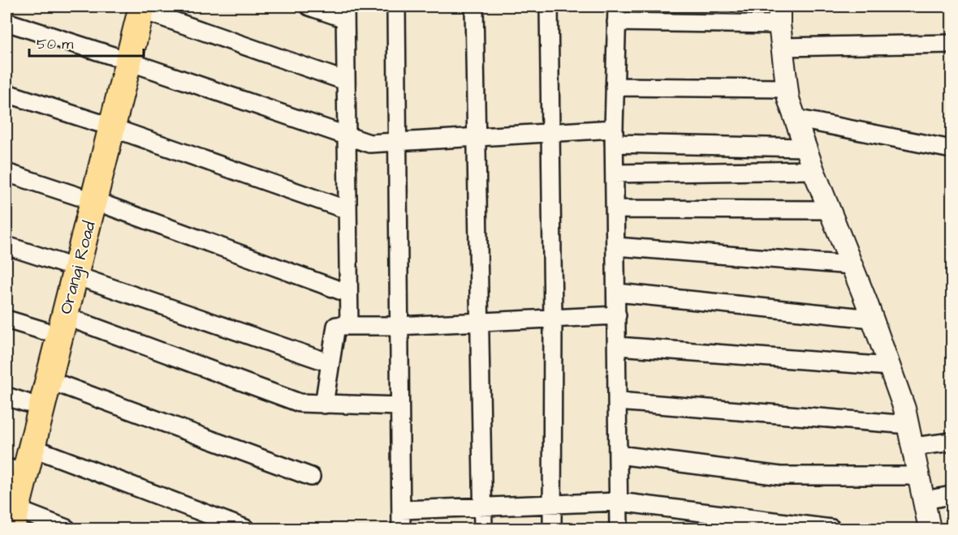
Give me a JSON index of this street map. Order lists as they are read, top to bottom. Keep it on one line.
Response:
{"streets":{"main road":["Orangi Road"]},"scale_bar":"50 m"}
